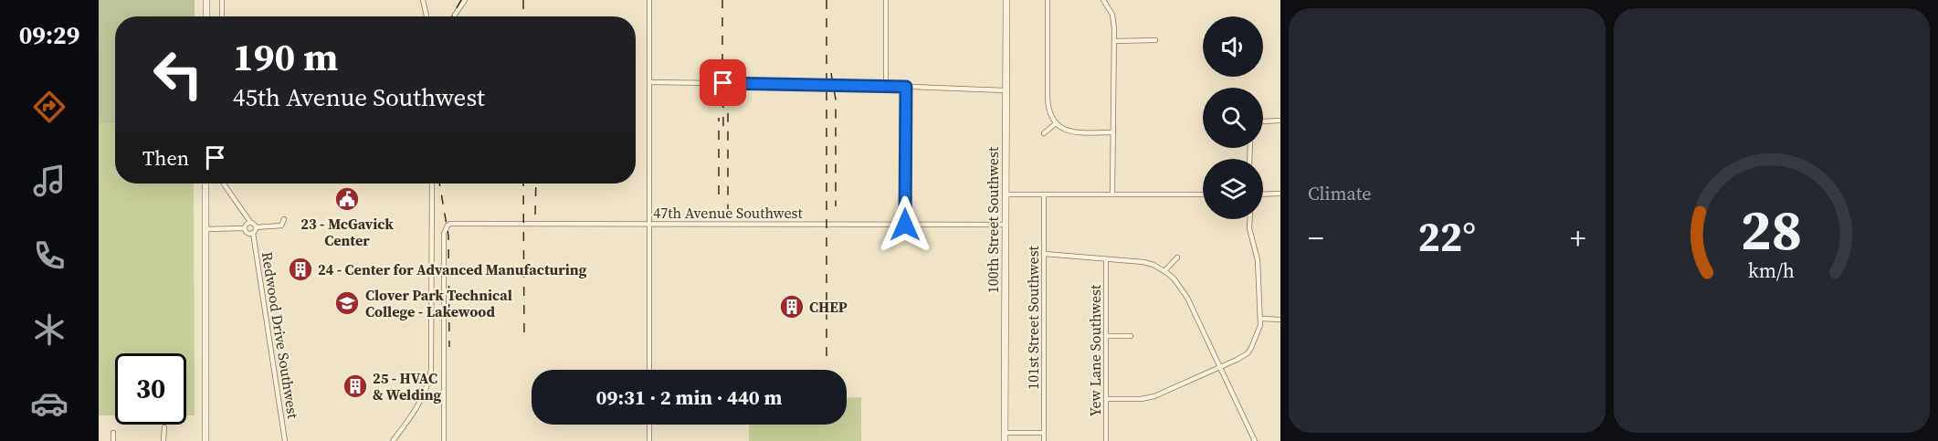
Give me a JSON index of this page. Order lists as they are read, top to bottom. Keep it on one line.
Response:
{"streets":{"main road":["100th Street Southwest"],"street":["47th Avenue Southwest","101st Street Southwest","Redwood Drive Southwest","Yew Lane Southwest"]},"crossings":[["47th Avenue Southwest","100th Street Southwest"]],"places":{"public building":["23 - McGavick Center"],"building":["24 - Center for Advanced Manufacturing","CHEP","25 - HVAC & Welding"],"school or university":["Clover Park Technical College - Lakewood"]},"page":{"tabs":"09:29","tile":"Climate","turn":["190 m","45th Avenue Southwest"],"then":"Then","heat":["−","22°","+"],"limit":"30","trip":"09:31 · 2 min · 440 m","gauge":["28","km/h"]}}
